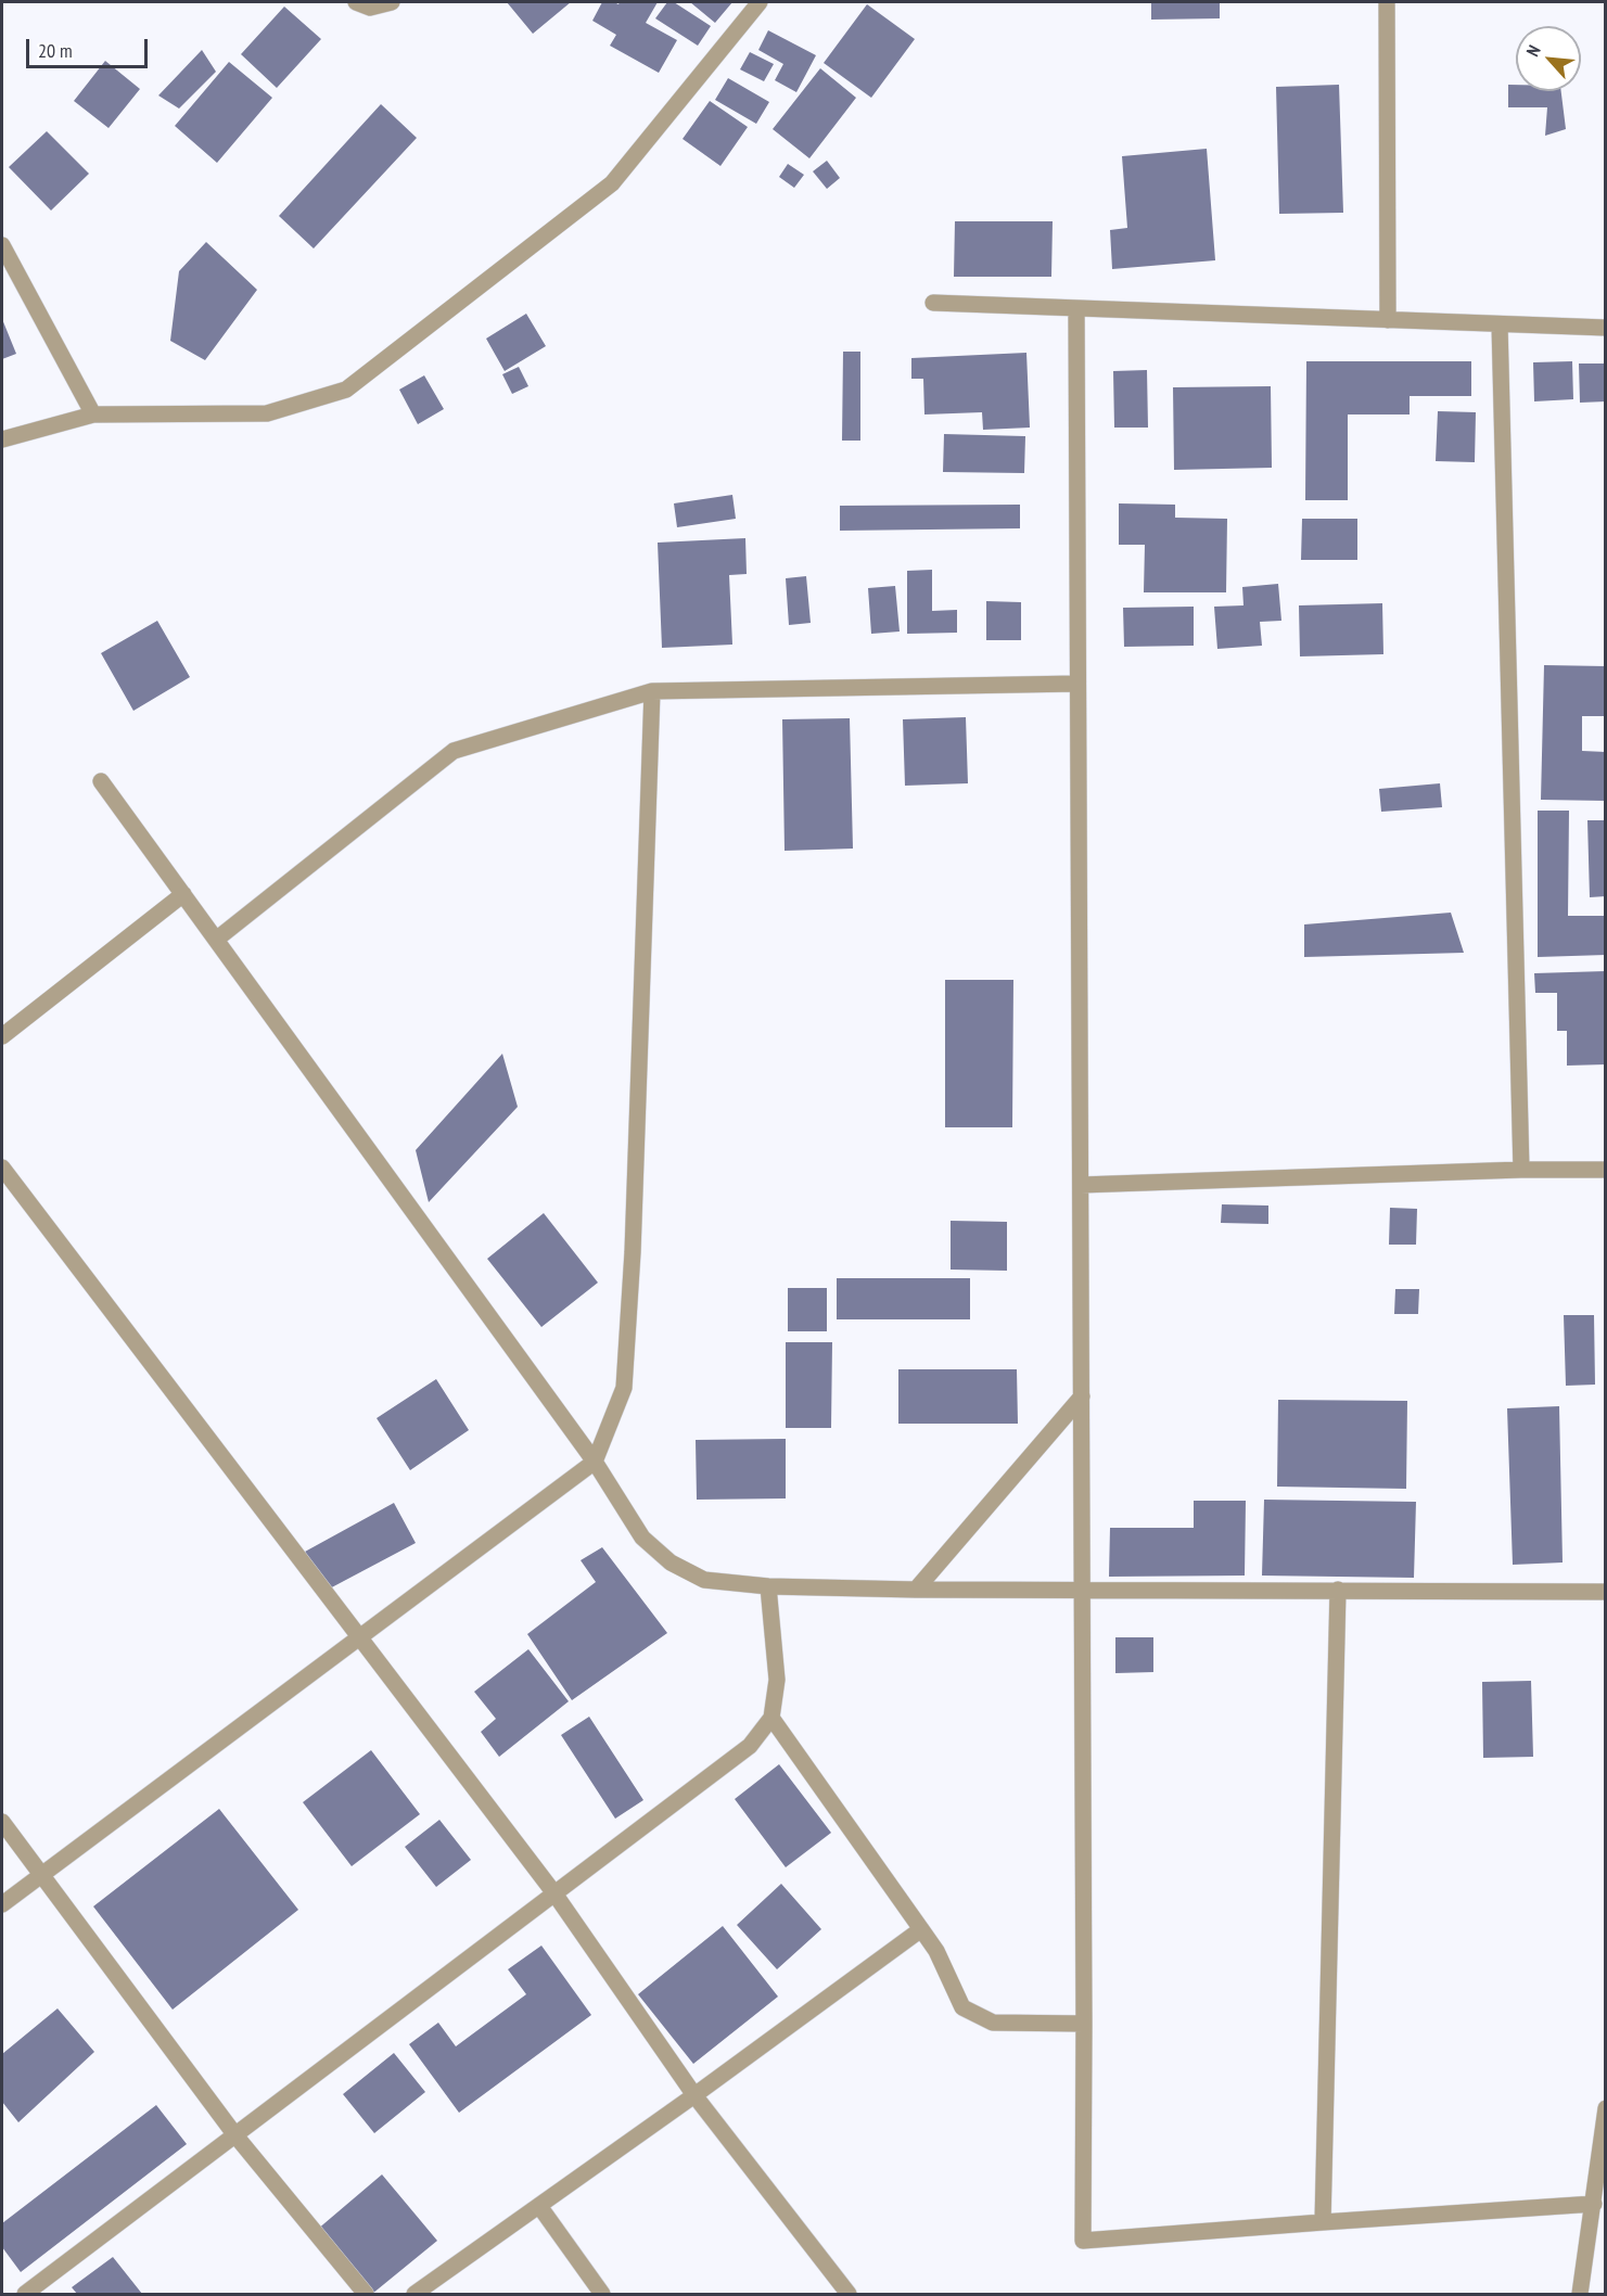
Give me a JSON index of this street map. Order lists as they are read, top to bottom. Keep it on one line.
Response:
{"scale_bar":"20 m","north":"top left"}
